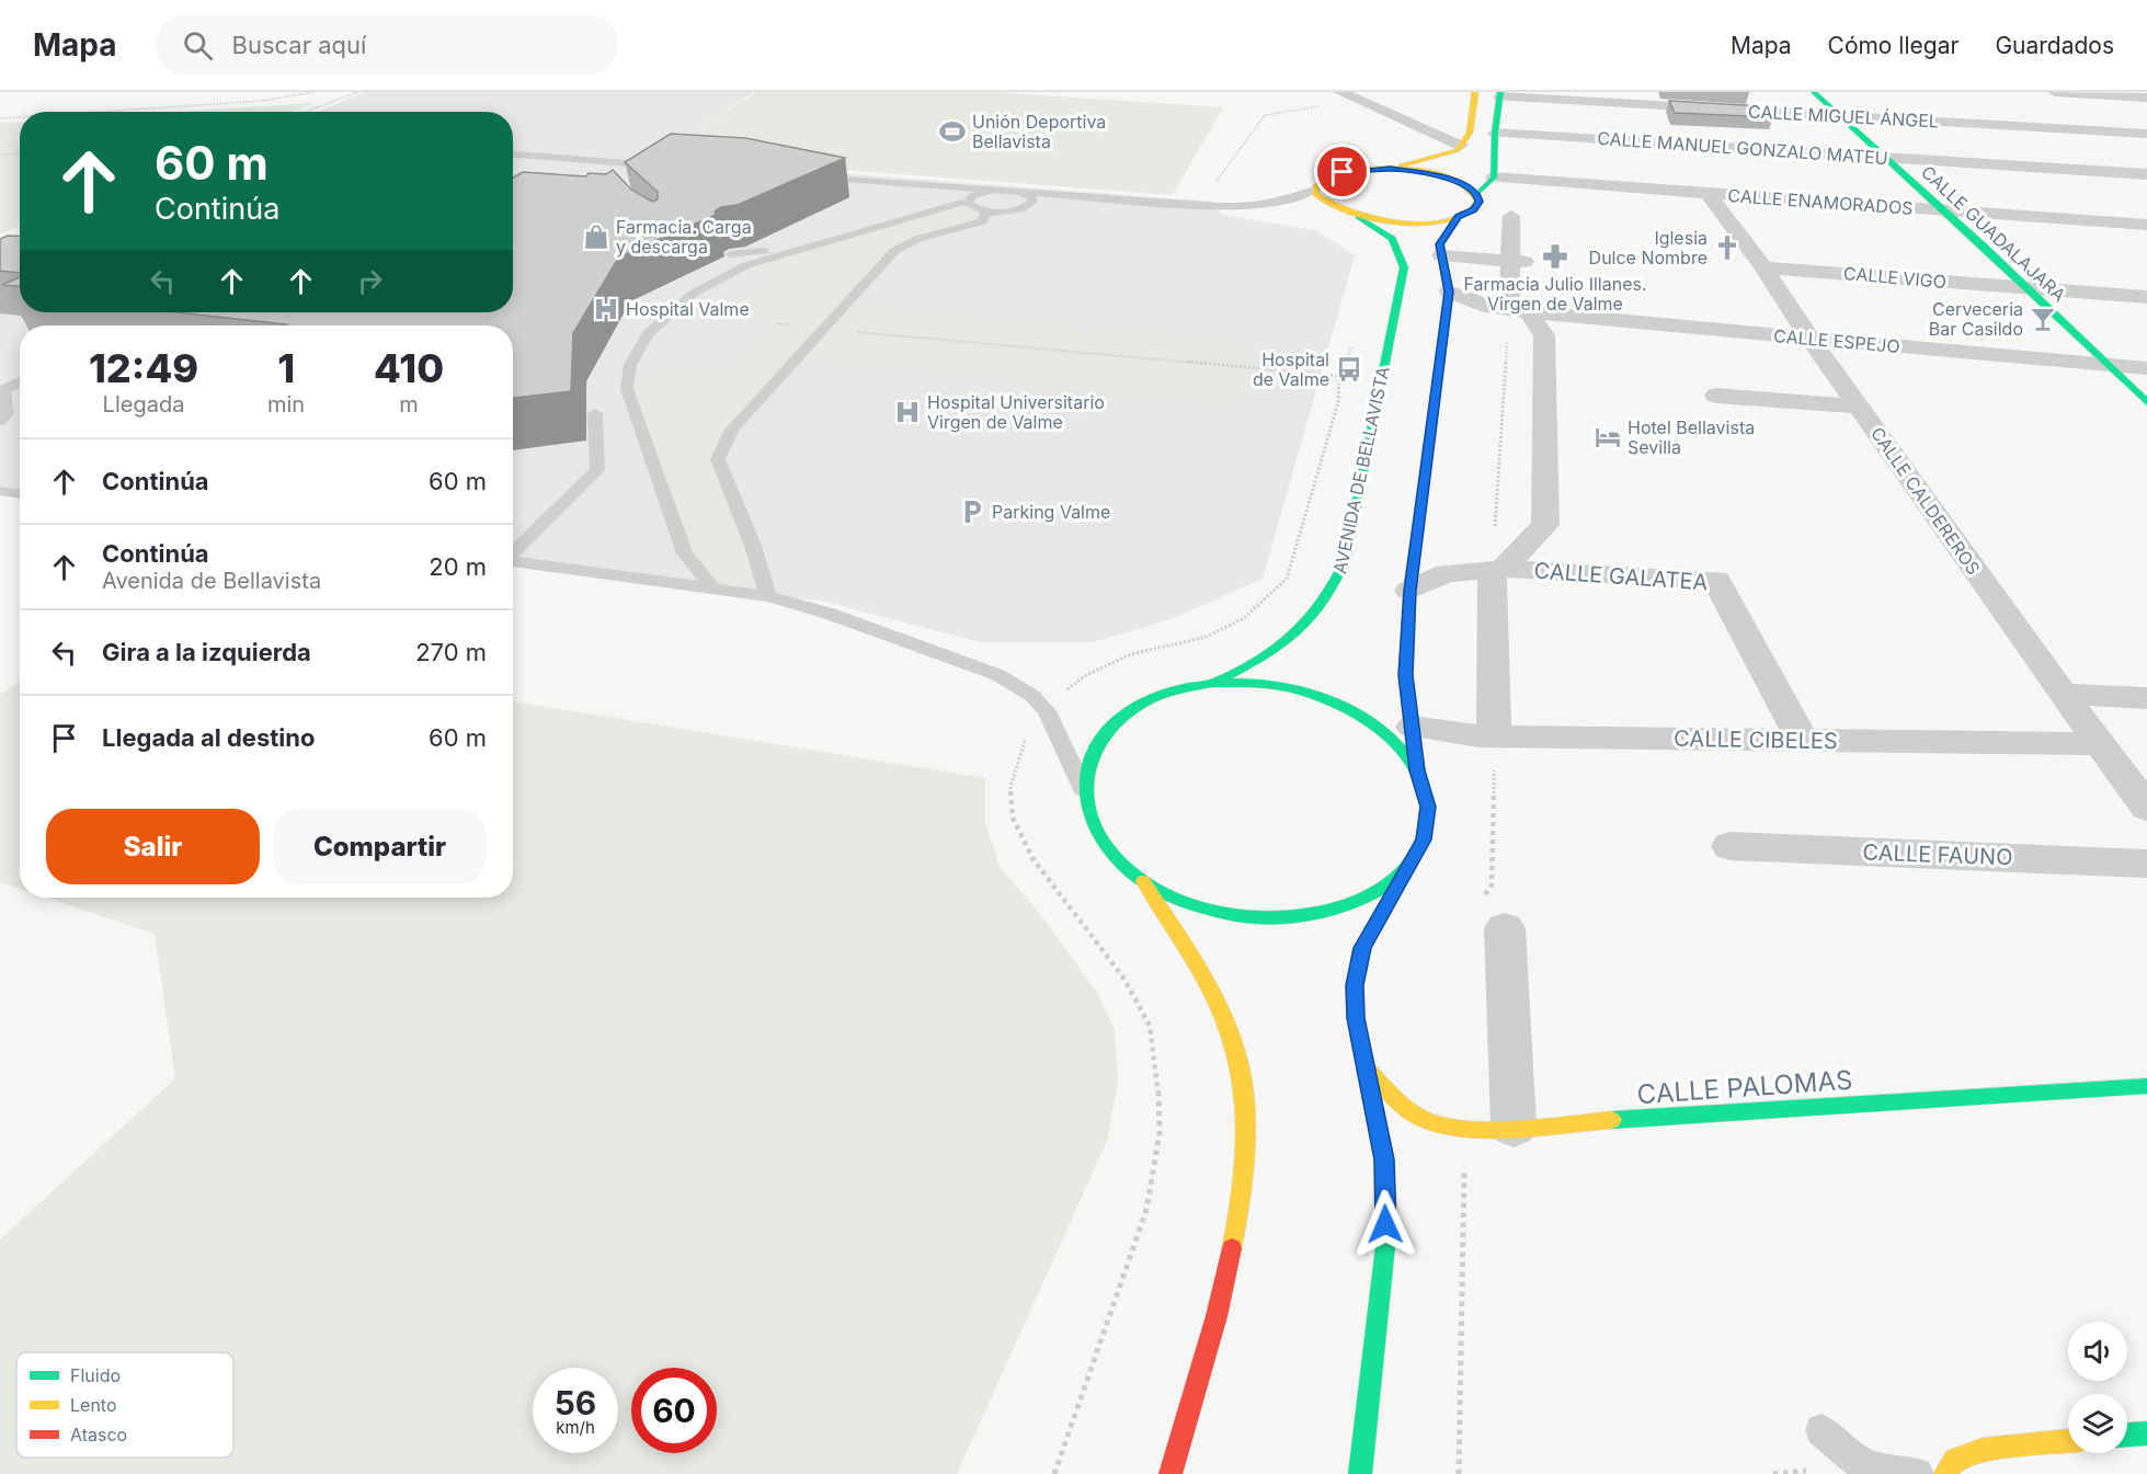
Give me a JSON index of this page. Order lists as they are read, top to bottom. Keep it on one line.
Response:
{"streets":{"main road":["CALLE GUADALAJARA","AVENIDA DE BELLAVISTA","CALLE PALOMAS"],"street":["CALLE MIGUEL ÁNGEL","CALLE MANUEL GONZALO MATEU","CALLE ENAMORADOS","CALLE VIGO","CALLE ESPEJO","CALLE CALDEREROS","CALLE GALATEA","CALLE CIBELES","CALLE FAUNO"]},"crossings":[["CALLE MIGUEL ÁNGEL","CALLE GUADALAJARA"],["CALLE MANUEL GONZALO MATEU","CALLE GUADALAJARA"],["CALLE ENAMORADOS","CALLE GUADALAJARA"],["CALLE ENAMORADOS","CALLE CALDEREROS"],["CALLE GUADALAJARA","CALLE VIGO"],["CALLE GUADALAJARA","CALLE ESPEJO"],["CALLE VIGO","CALLE CALDEREROS"],["CALLE ESPEJO","CALLE CALDEREROS"],["CALLE CALDEREROS","CALLE CIBELES"],["CALLE GALATEA","CALLE CIBELES"]],"places":{"sports":["Unión Deportiva Bellavista"],"shop":["Farmacia. Carga y descarga"],"church":["Iglesia Dulce Nombre"],"pharmacy":["Farmacia Julio Illanes. Virgen de Valme"],"hospital":["Hospital Valme","Hospital Universitario Virgen de Valme"],"bar":["Cerveceria Bar Casildo"],"bus stop":["Hospital de Valme"],"hotel":["Hotel Bellavista Sevilla"],"parking":["Parking Valme"]},"legend":["Fluido","Lento","Atasco"],"page":{"header":"Mapa","search":"Buscar aquí","nav":["Mapa","Cómo llegar","Guardados"],"turn":["60 m","Continúa"],"eta":["12:49","Llegada","1","min","410","m"],"list":[{"name":"Continúa","value":"60 m"},{"name":"Continúa","note":"Avenida de Bellavista","value":"20 m"},{"name":"Gira a la izquierda","value":"270 m"},{"name":"Llegada al destino","value":"60 m"}],"buttons":["Salir","Compartir"],"speed":"56 km/h","limit":"60"}}
